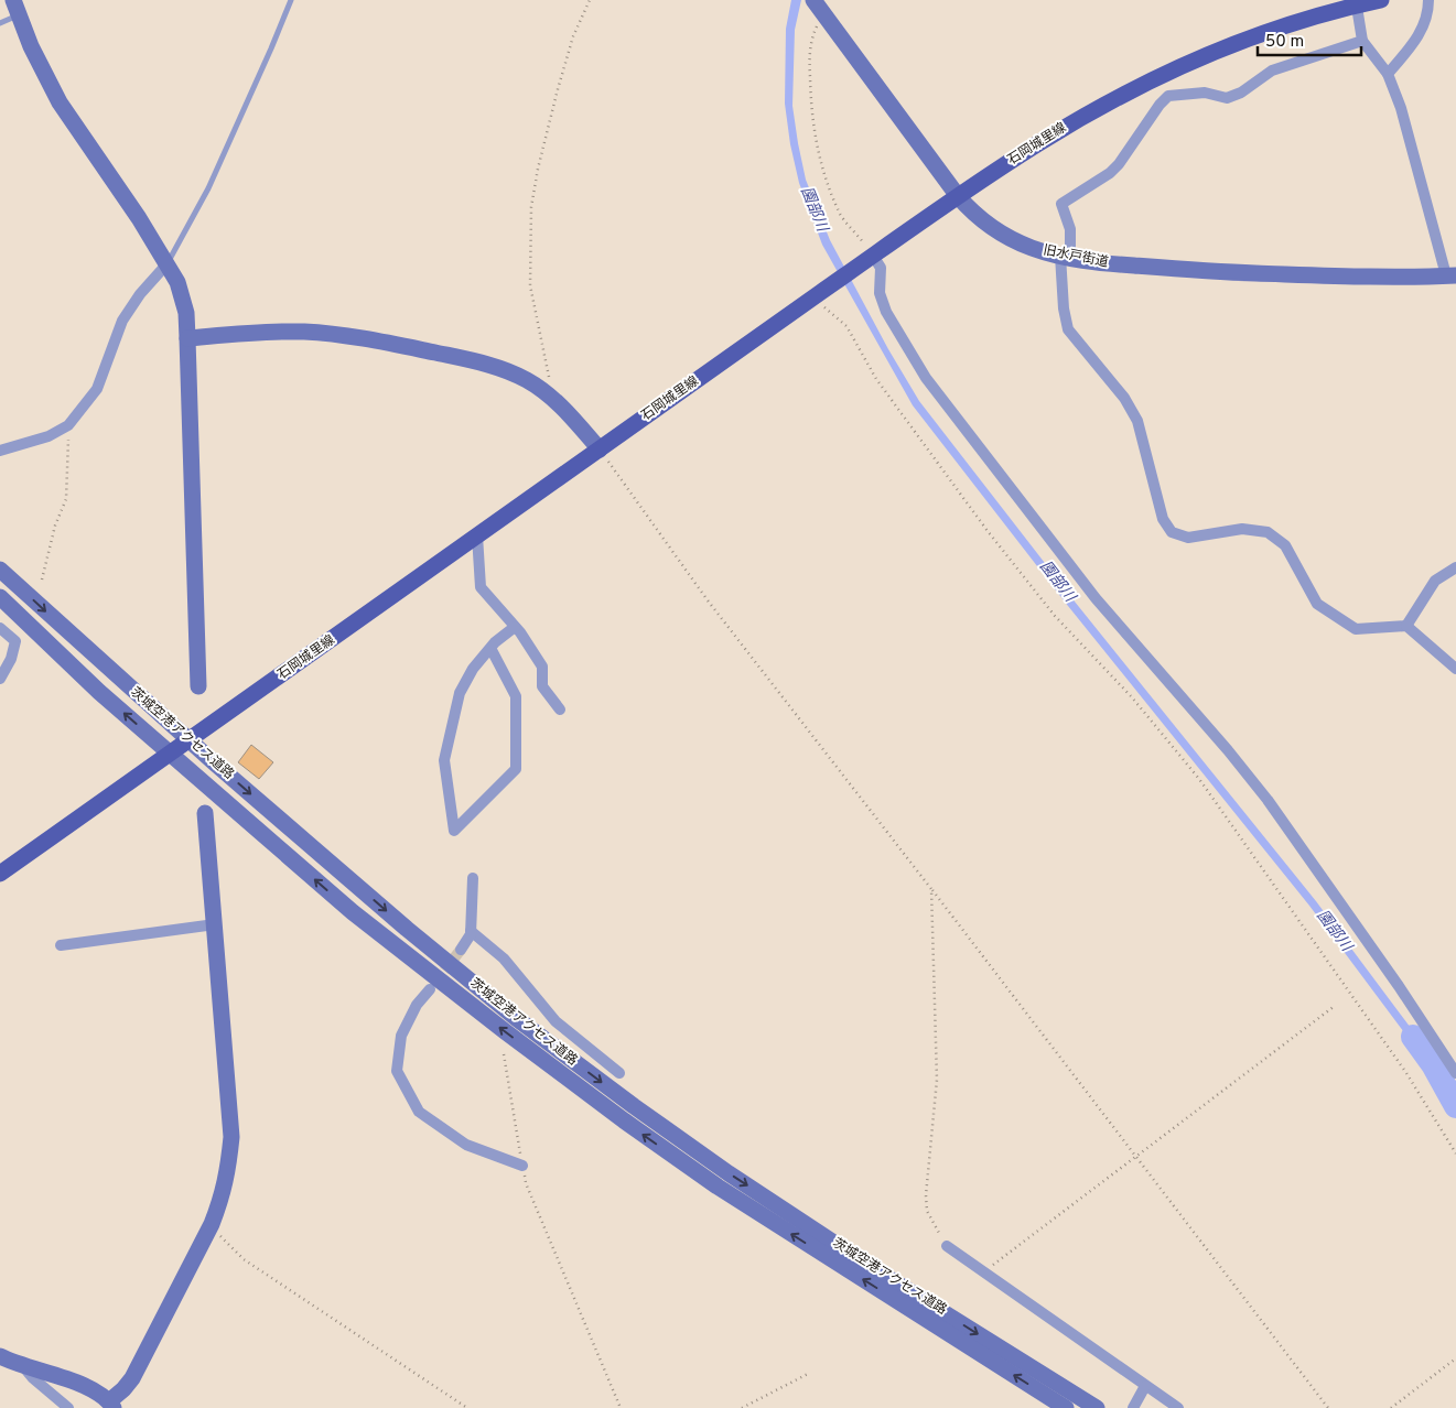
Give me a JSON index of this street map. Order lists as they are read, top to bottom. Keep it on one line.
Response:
{"streets":{"main road":["石岡城里線","旧水戸街道","茨城空港アクセス道路"]},"crossings":[["石岡城里線","旧水戸街道"],["石岡城里線","茨城空港アクセス道路"]],"water":["園部川"],"scale_bar":"50 m"}
